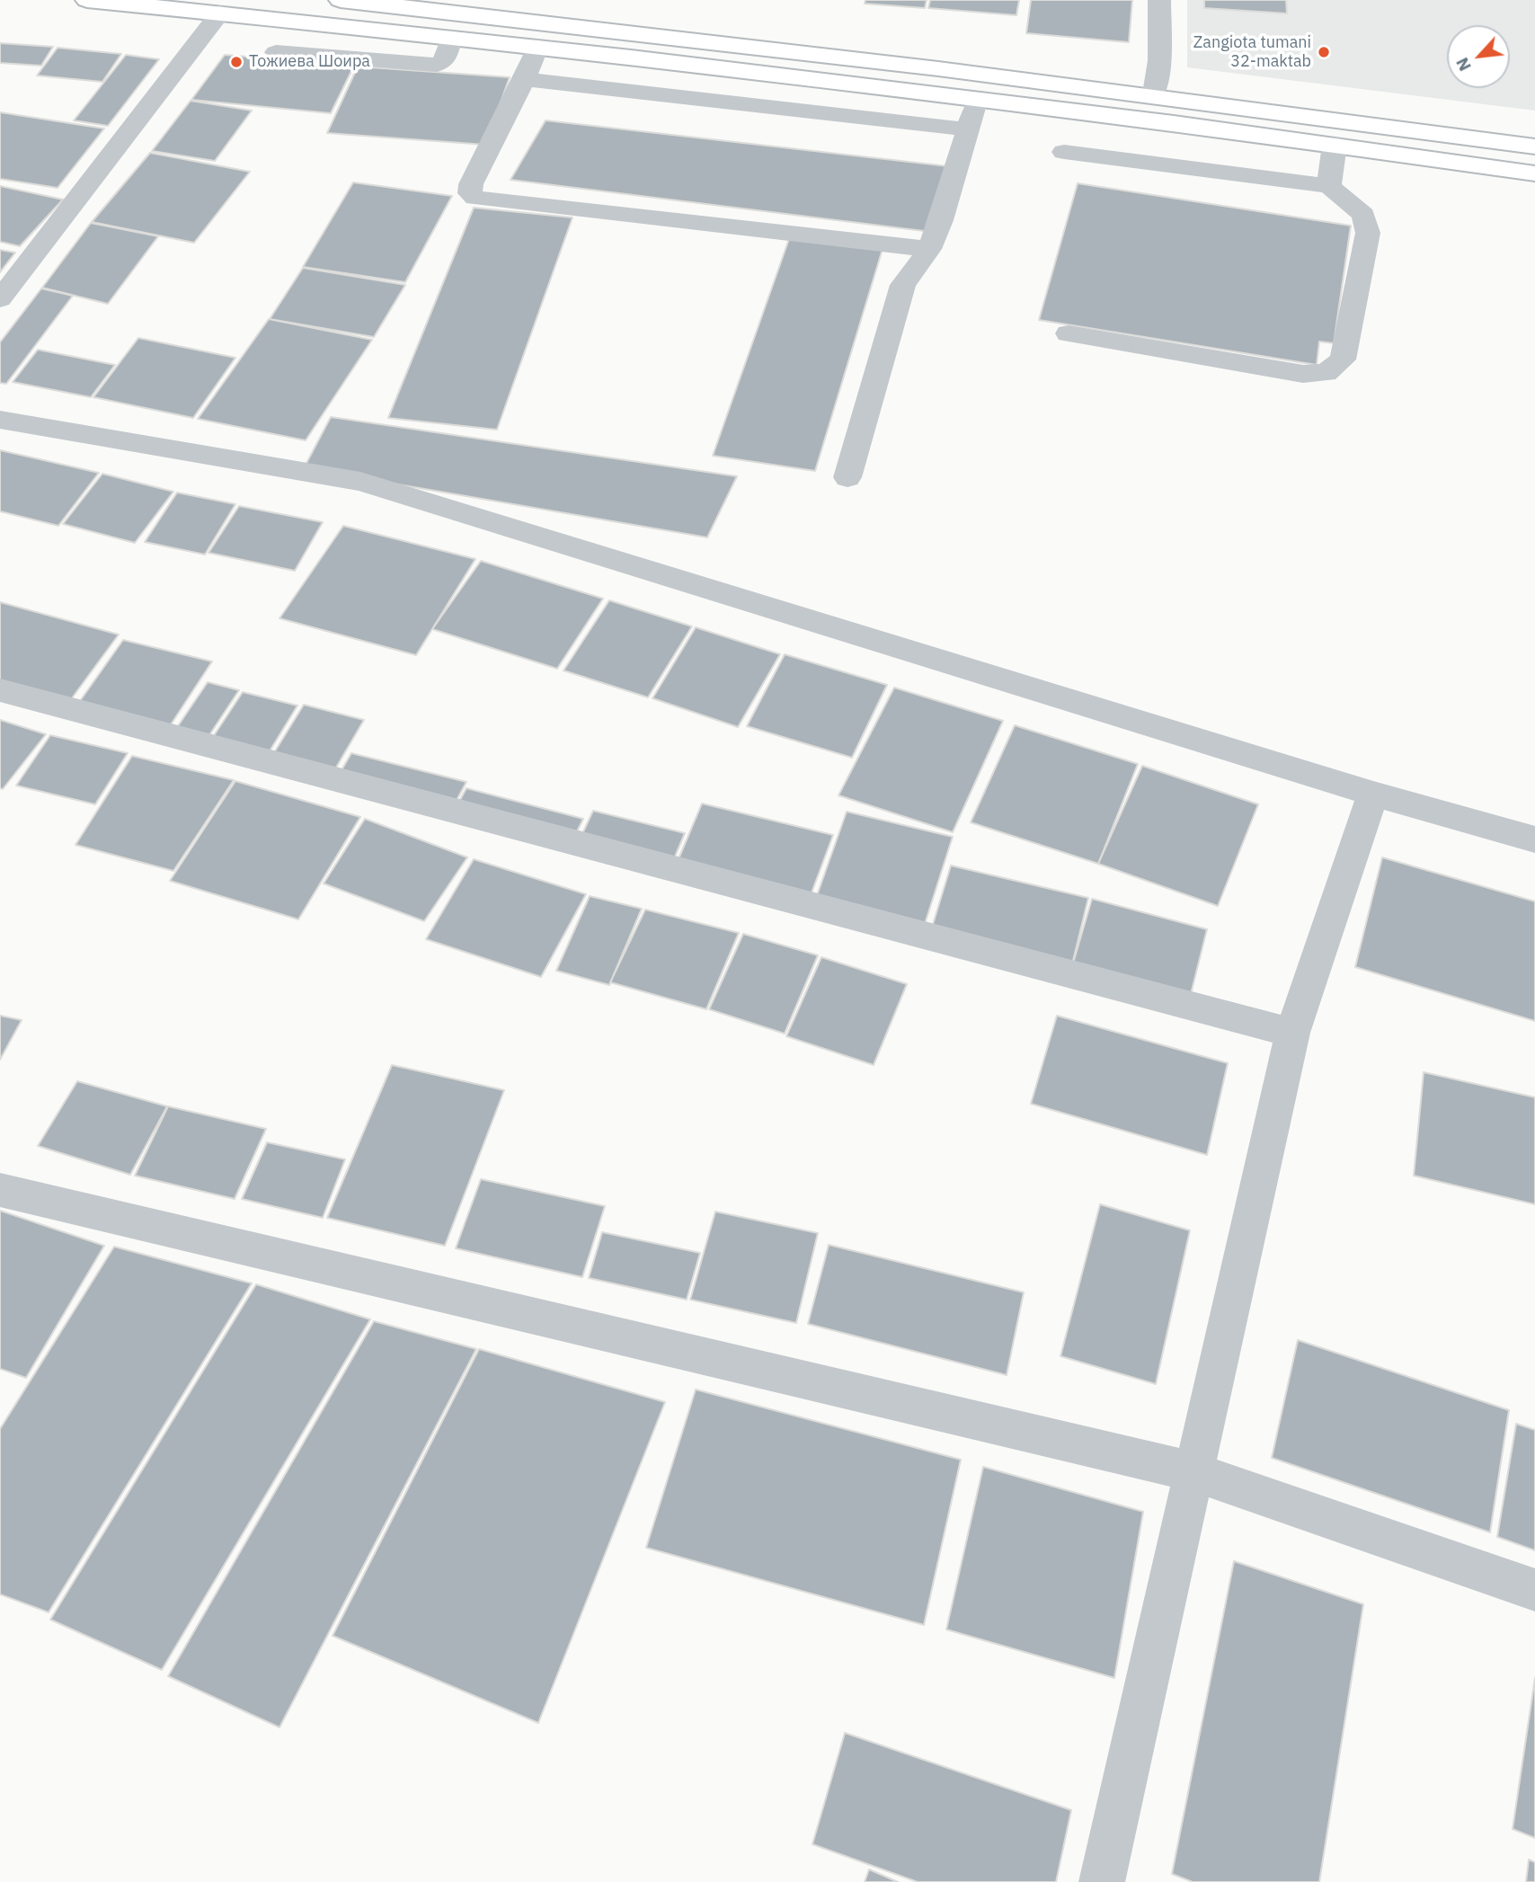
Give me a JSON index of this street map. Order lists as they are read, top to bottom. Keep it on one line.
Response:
{"places":["Zangiota tumani 32-maktab","Тожиева Шоира"],"north":"bottom left"}
